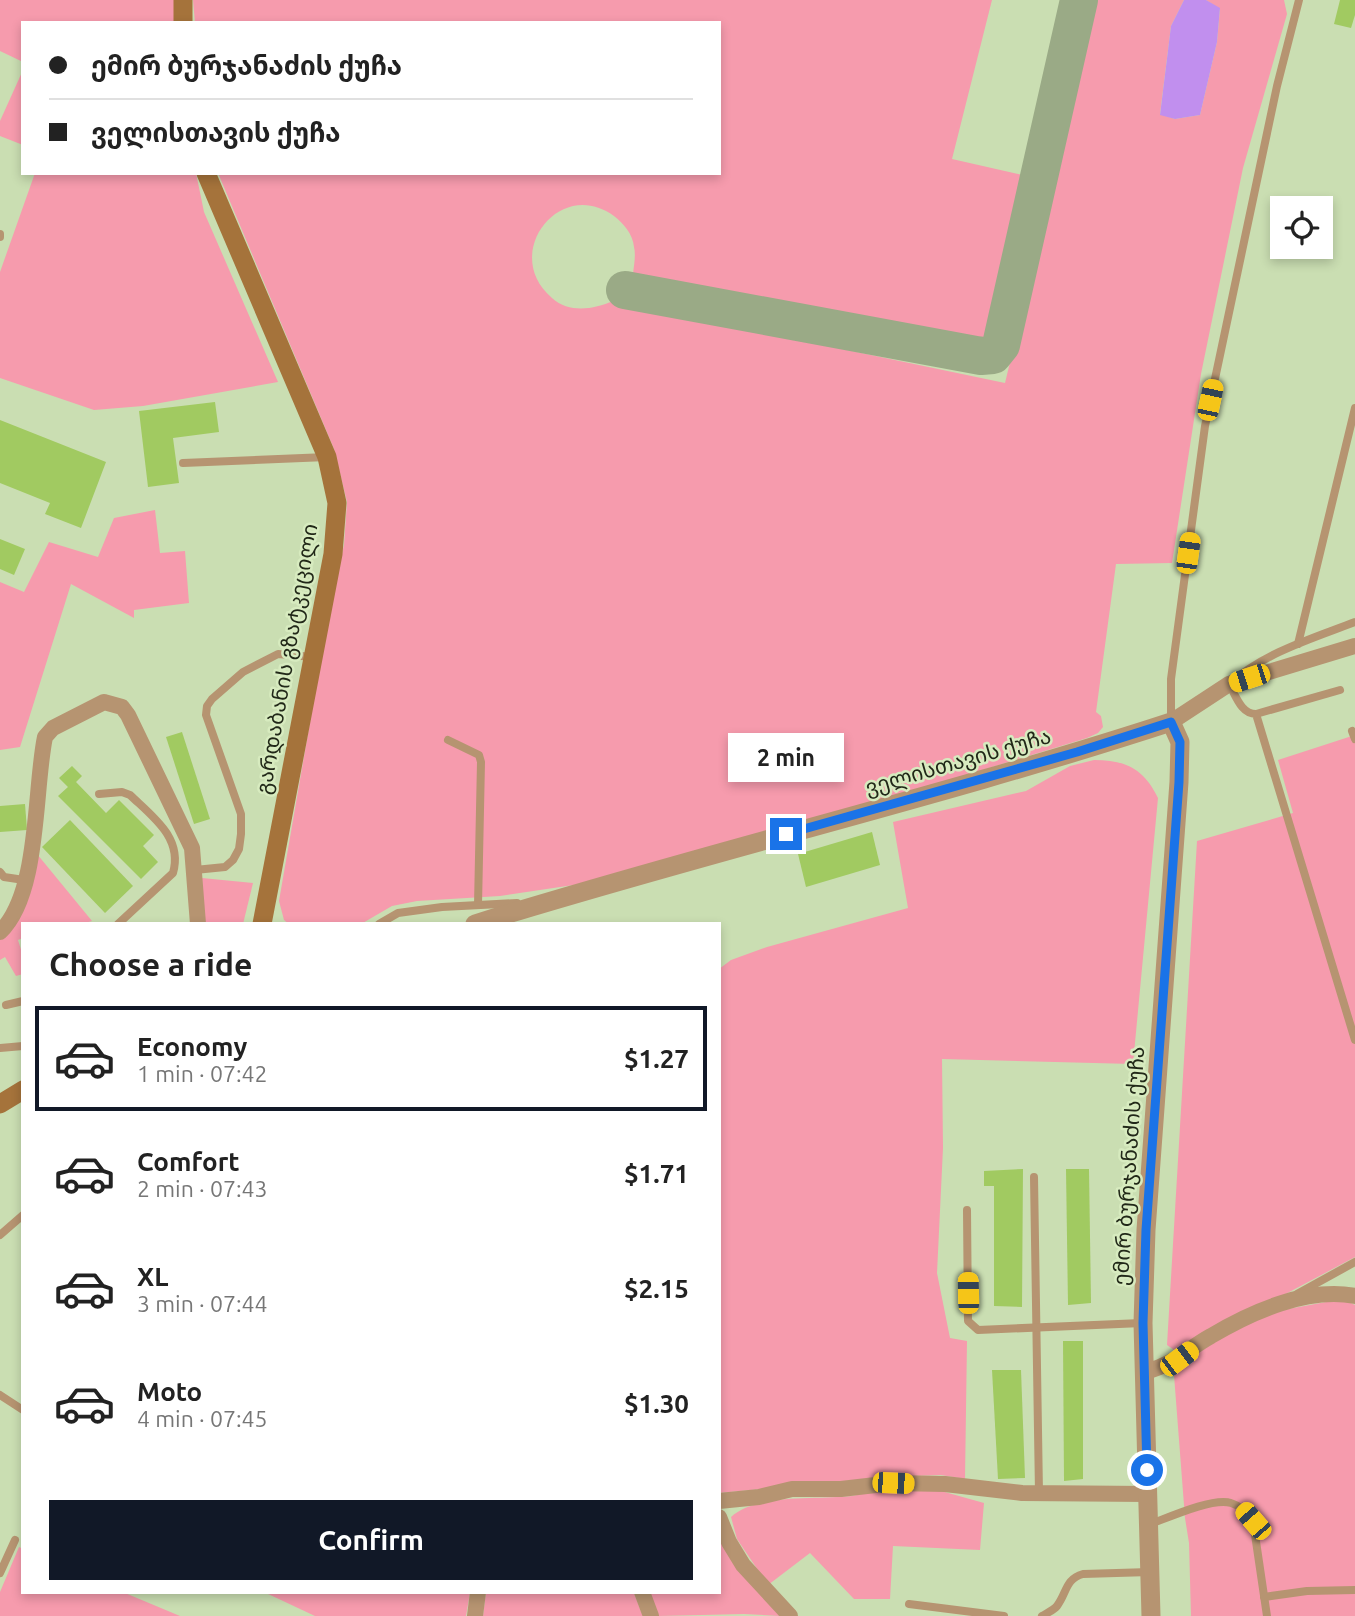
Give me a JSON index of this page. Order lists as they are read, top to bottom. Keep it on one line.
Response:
{"streets":{"main road":["გარდაბანის გზატკეცილი"],"street":["ველისთავის ქუჩა","ემირ ბურჯანაძის ქუჩა"]},"crossings":[["ველისთავის ქუჩა","ემირ ბურჯანაძის ქუჩა"]],"page":{"banner":["ემირ ბურჯანაძის ქუჩა","ველისთავის ქუჩა"],"bubble":"2 min","heading":"Choose a ride","list":[{"name":"Economy","note":"1 min · 07:42","value":"$1.27"},{"name":"Comfort","note":"2 min · 07:43","value":"$1.71"},{"name":"XL","note":"3 min · 07:44","value":"$2.15"},{"name":"Moto","note":"4 min · 07:45","value":"$1.30"}],"buttons":"Confirm"}}
